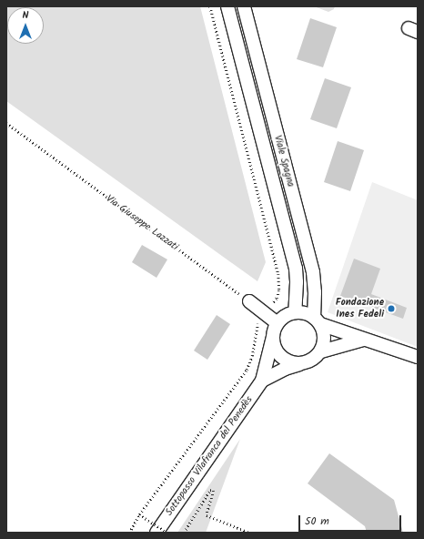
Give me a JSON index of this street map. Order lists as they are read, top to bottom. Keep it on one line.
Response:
{"streets":{"street":["Viale Spagna","Sottopasso Vilafranca del Penedès"],"path":["Via Giuseppe Lazzati"]},"crossings":[["Viale Spagna","Sottopasso Vilafranca del Penedès"]],"places":["Fondazione Ines Fedeli"],"scale_bar":"50 m","north":"top"}
